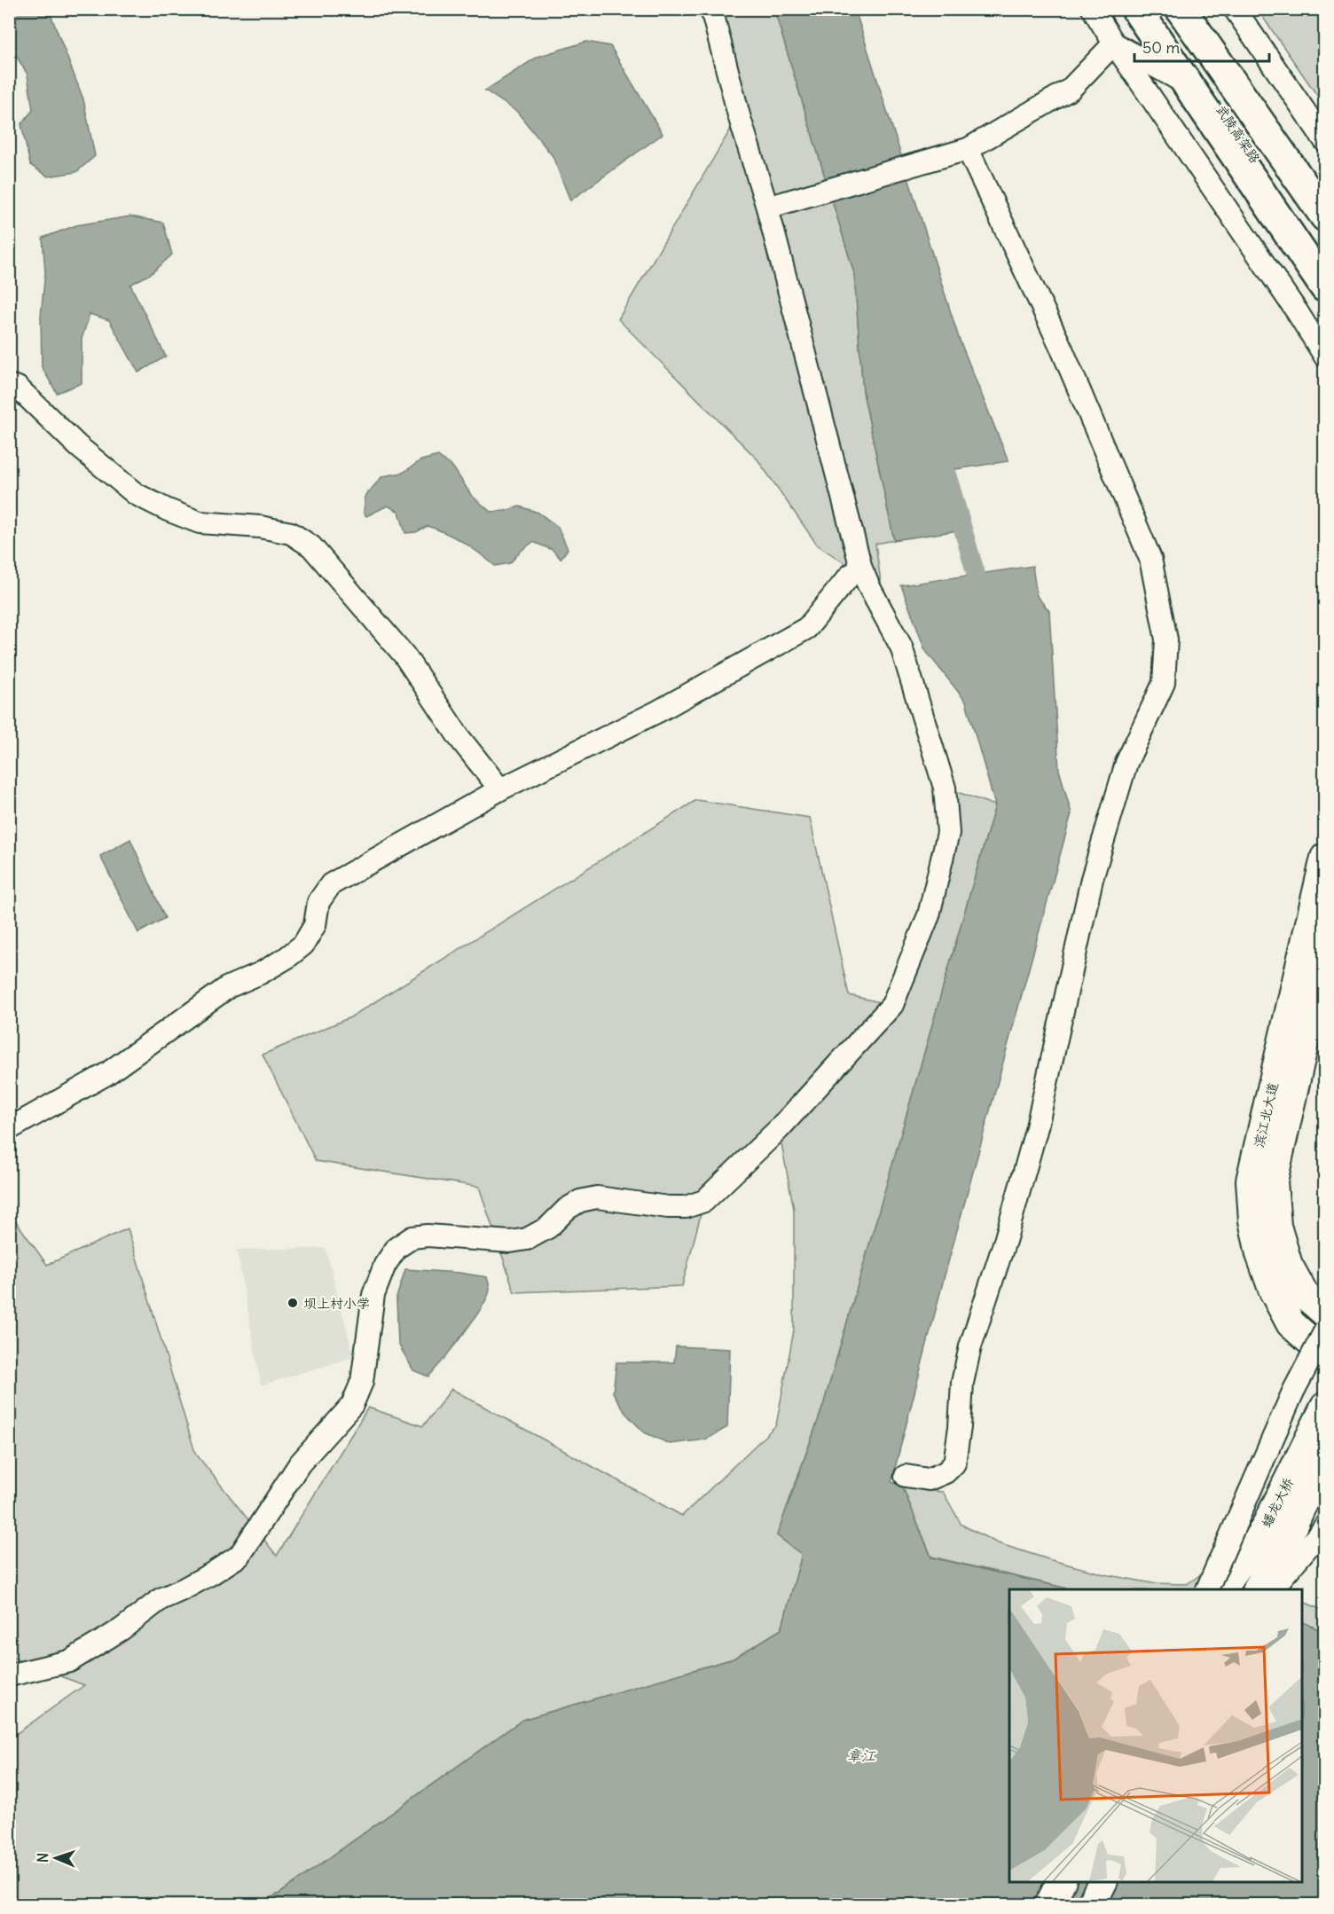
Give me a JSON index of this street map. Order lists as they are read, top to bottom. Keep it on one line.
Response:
{"streets":{"highway":["武陵高架路"],"main road":["滨江北大道","蟠龙大桥"]},"water":["章江"],"places":["坝上村小学"],"scale_bar":"50 m","north":"left"}
